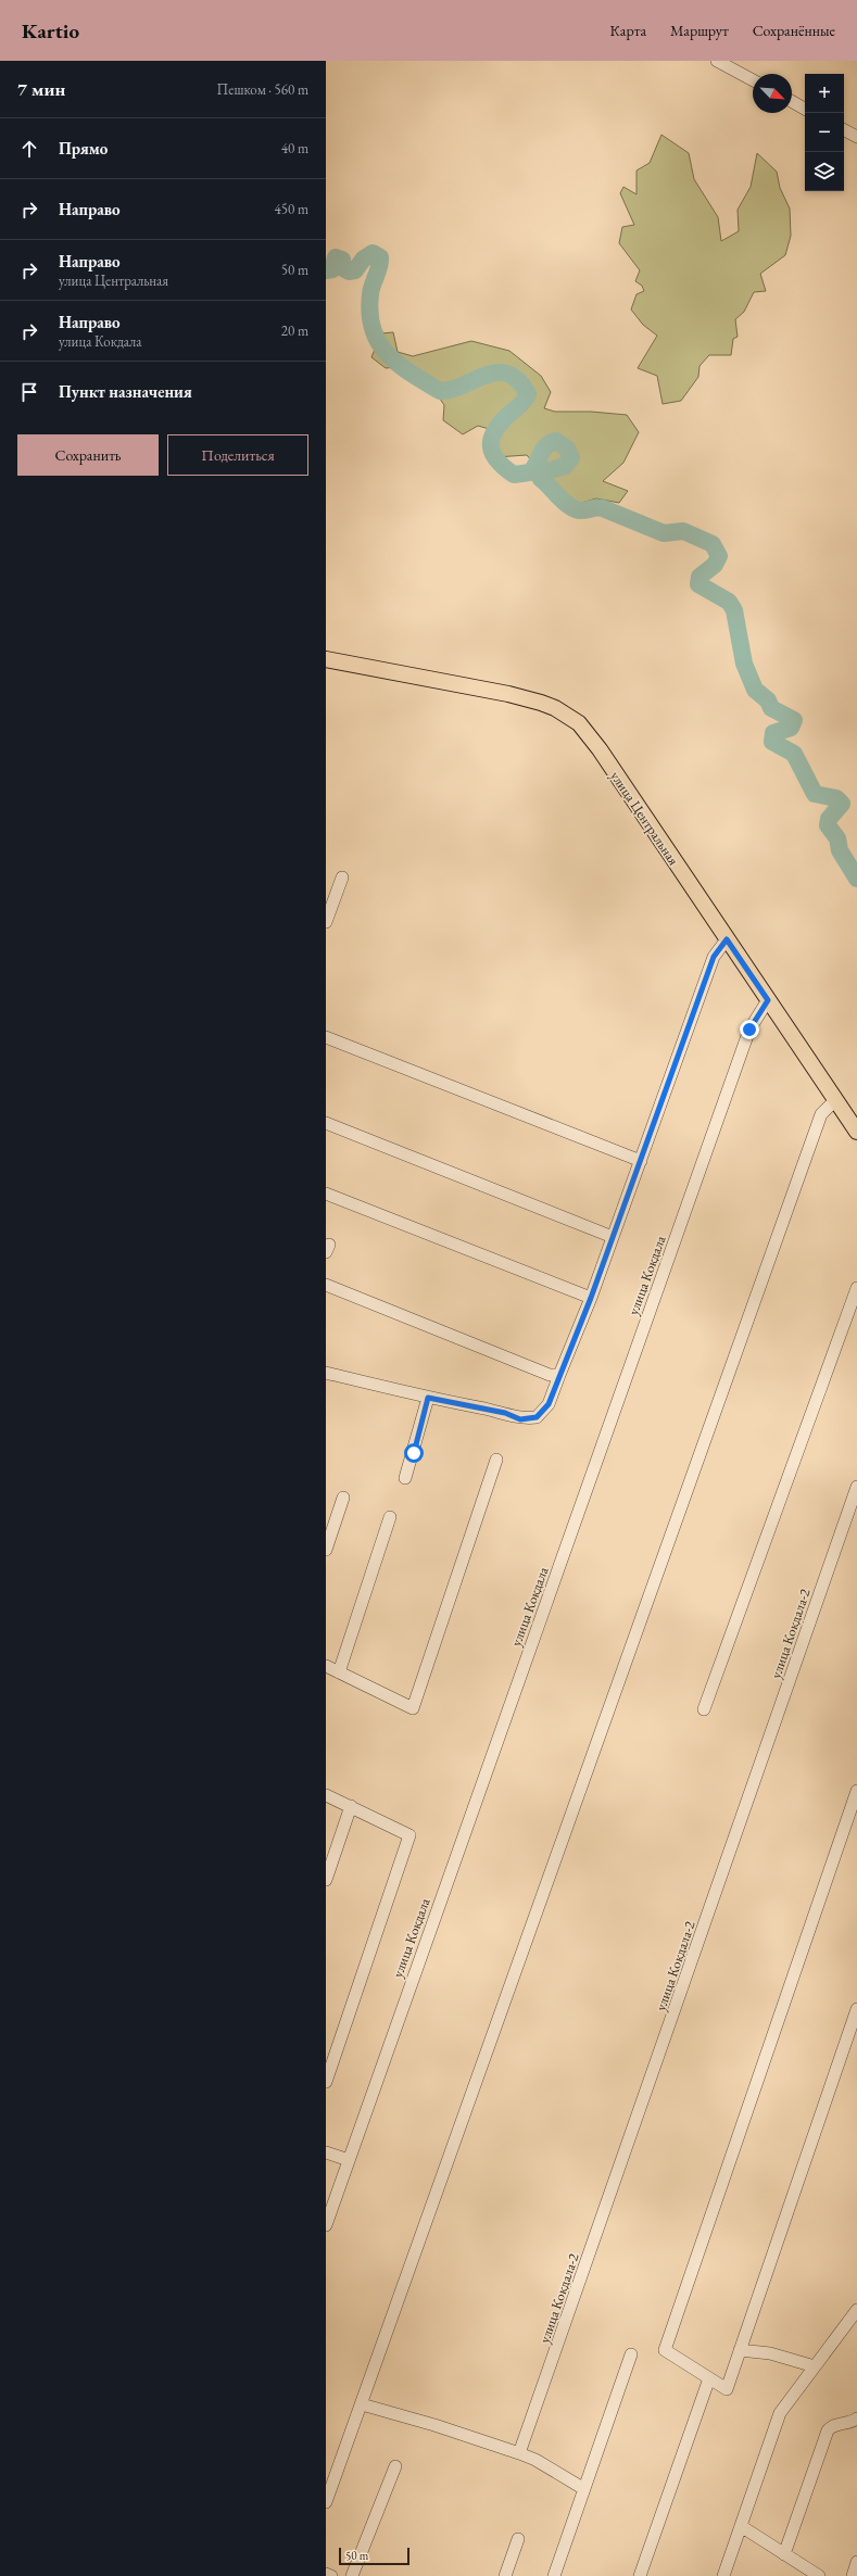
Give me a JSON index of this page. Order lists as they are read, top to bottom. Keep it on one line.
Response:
{"streets":{"main road":["улица Центральная"],"street":["улица Кокдала","улица Кокдала-2"]},"crossings":[["улица Центральная","улица Кокдала"]],"scale_bar":"50 m","north":"bottom right","page":{"header":"Kartio","nav":["Карта","Маршрут","Сохранённые"],"heading":["7 мин","Пешком · 560 m"],"map_buttons":["+","−"],"list":[["Прямо","40 m"],["Направо","450 m"],["Направо","улица Центральная","50 m"],["Направо","улица Кокдала","20 m"],"Пункт назначения"],"buttons":["Сохранить","Поделиться"],"scale":"50 m"}}
